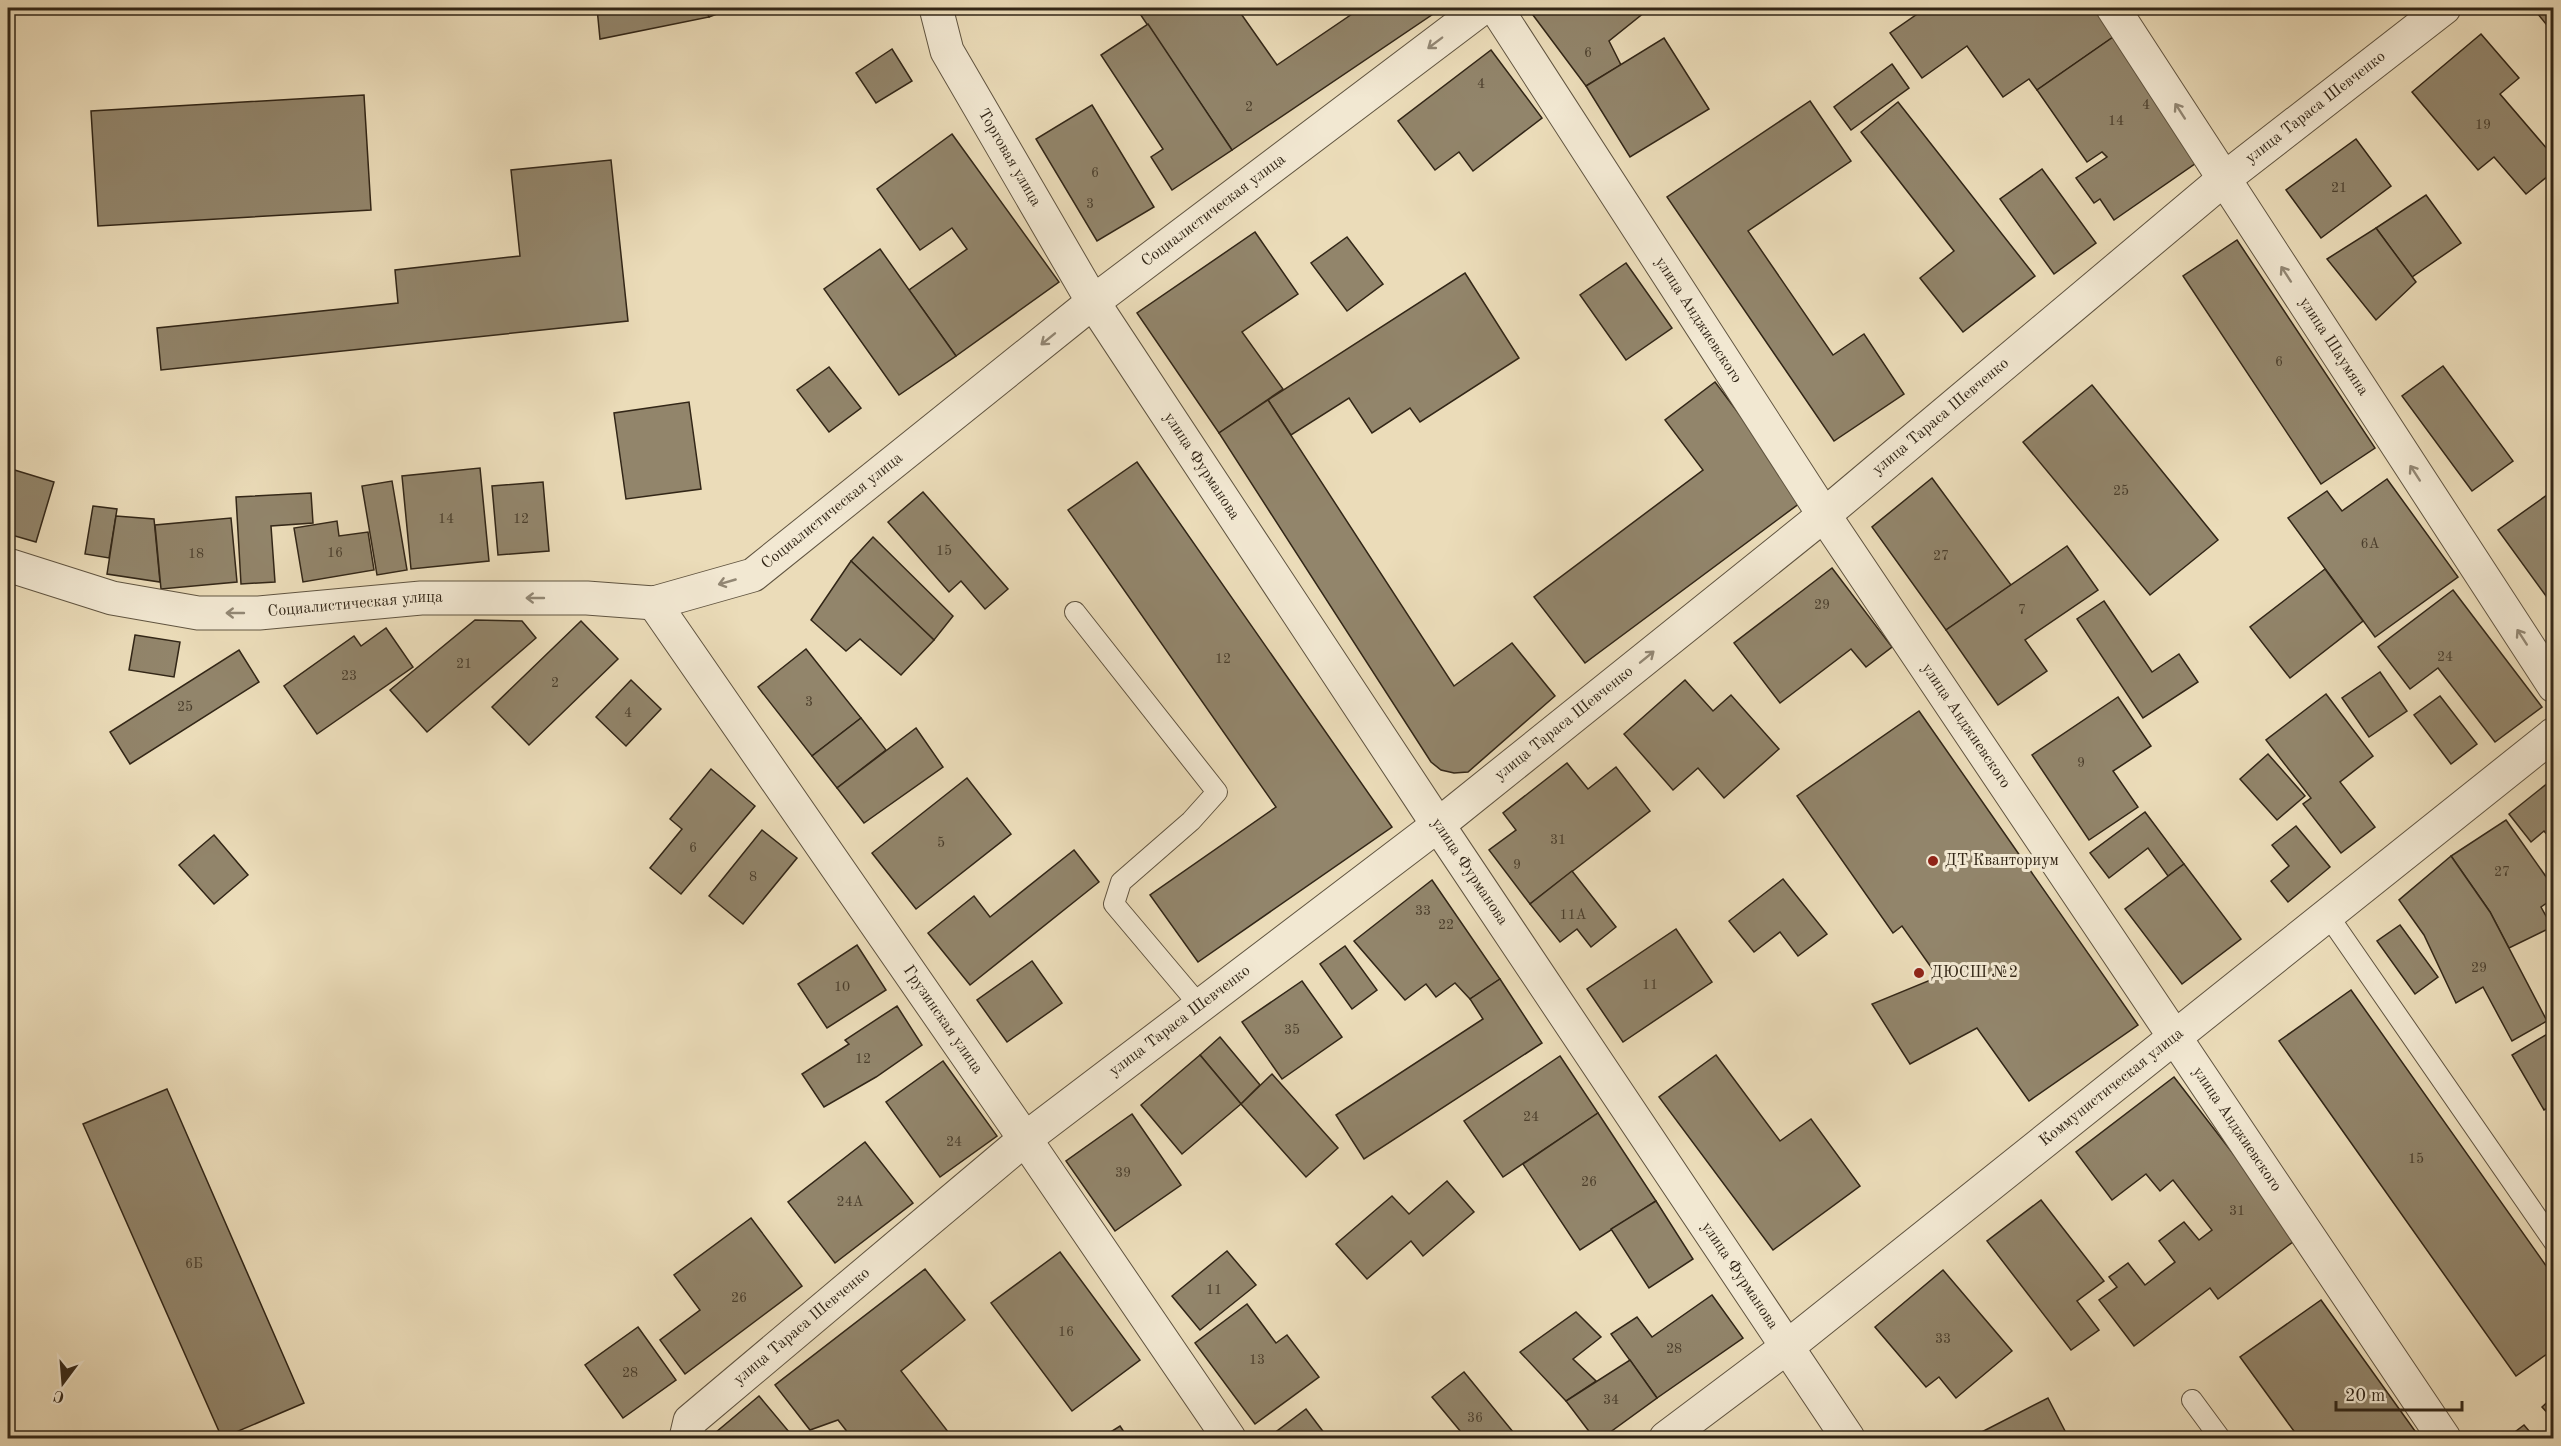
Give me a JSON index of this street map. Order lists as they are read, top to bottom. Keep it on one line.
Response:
{"streets":{"street":["улица Тараса Шевченко","Торговая улица","Социалистическая улица","улица Анджиевского","улица Шаумяна","улица Фурманова","Грузинская улица","Коммунистическая улица"]},"crossings":[["улица Тараса Шевченко","улица Анджиевского"],["улица Тараса Шевченко","улица Шаумяна"],["улица Тараса Шевченко","улица Фурманова"],["улица Тараса Шевченко","Грузинская улица"],["Торговая улица","Социалистическая улица"],["Торговая улица","улица Фурманова"],["Социалистическая улица","улица Фурманова"],["Социалистическая улица","Грузинская улица"],["улица Анджиевского","Коммунистическая улица"],["улица Фурманова","Коммунистическая улица"]],"one_way":["Социалистическая улица","улица Шаумяна"],"places":["ДТ Кванториум","ДЮСШ №2"],"house_numbers":["6","4","4","2","14","19","6","21","3","6","25","14","12","6А","15","16","18","27","29","7","24","12","21","23","2","3","25","4","9","31","5","6","9","27","8","33","11А","22","29","11","10","35","12","24","24","15","39","26","24А","31","6Б","11","26","16","33","28","13","28","34","36"],"scale_bar":"20 m","north":"bottom"}
